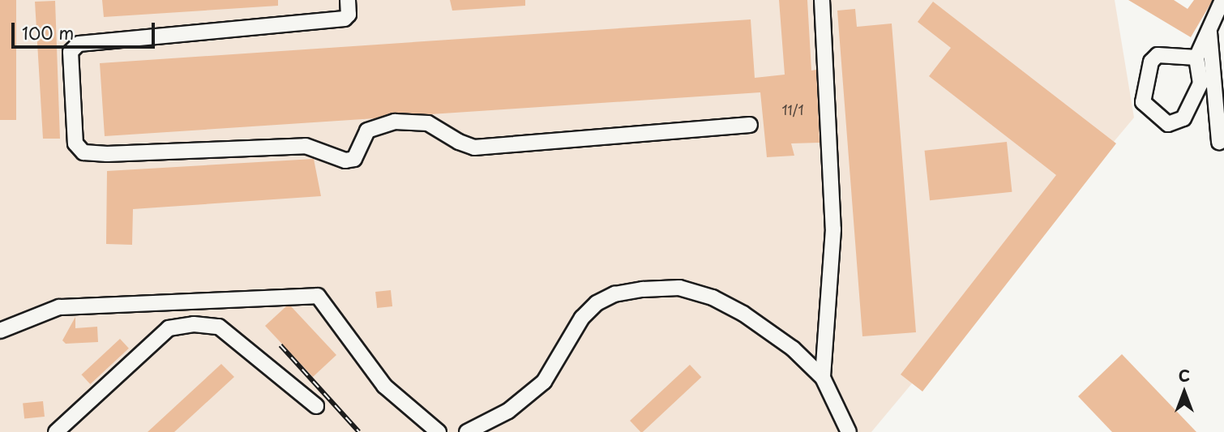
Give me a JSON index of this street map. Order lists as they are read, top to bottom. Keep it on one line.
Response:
{"house_numbers":["11/1"],"scale_bar":"100 m","north":"top"}
